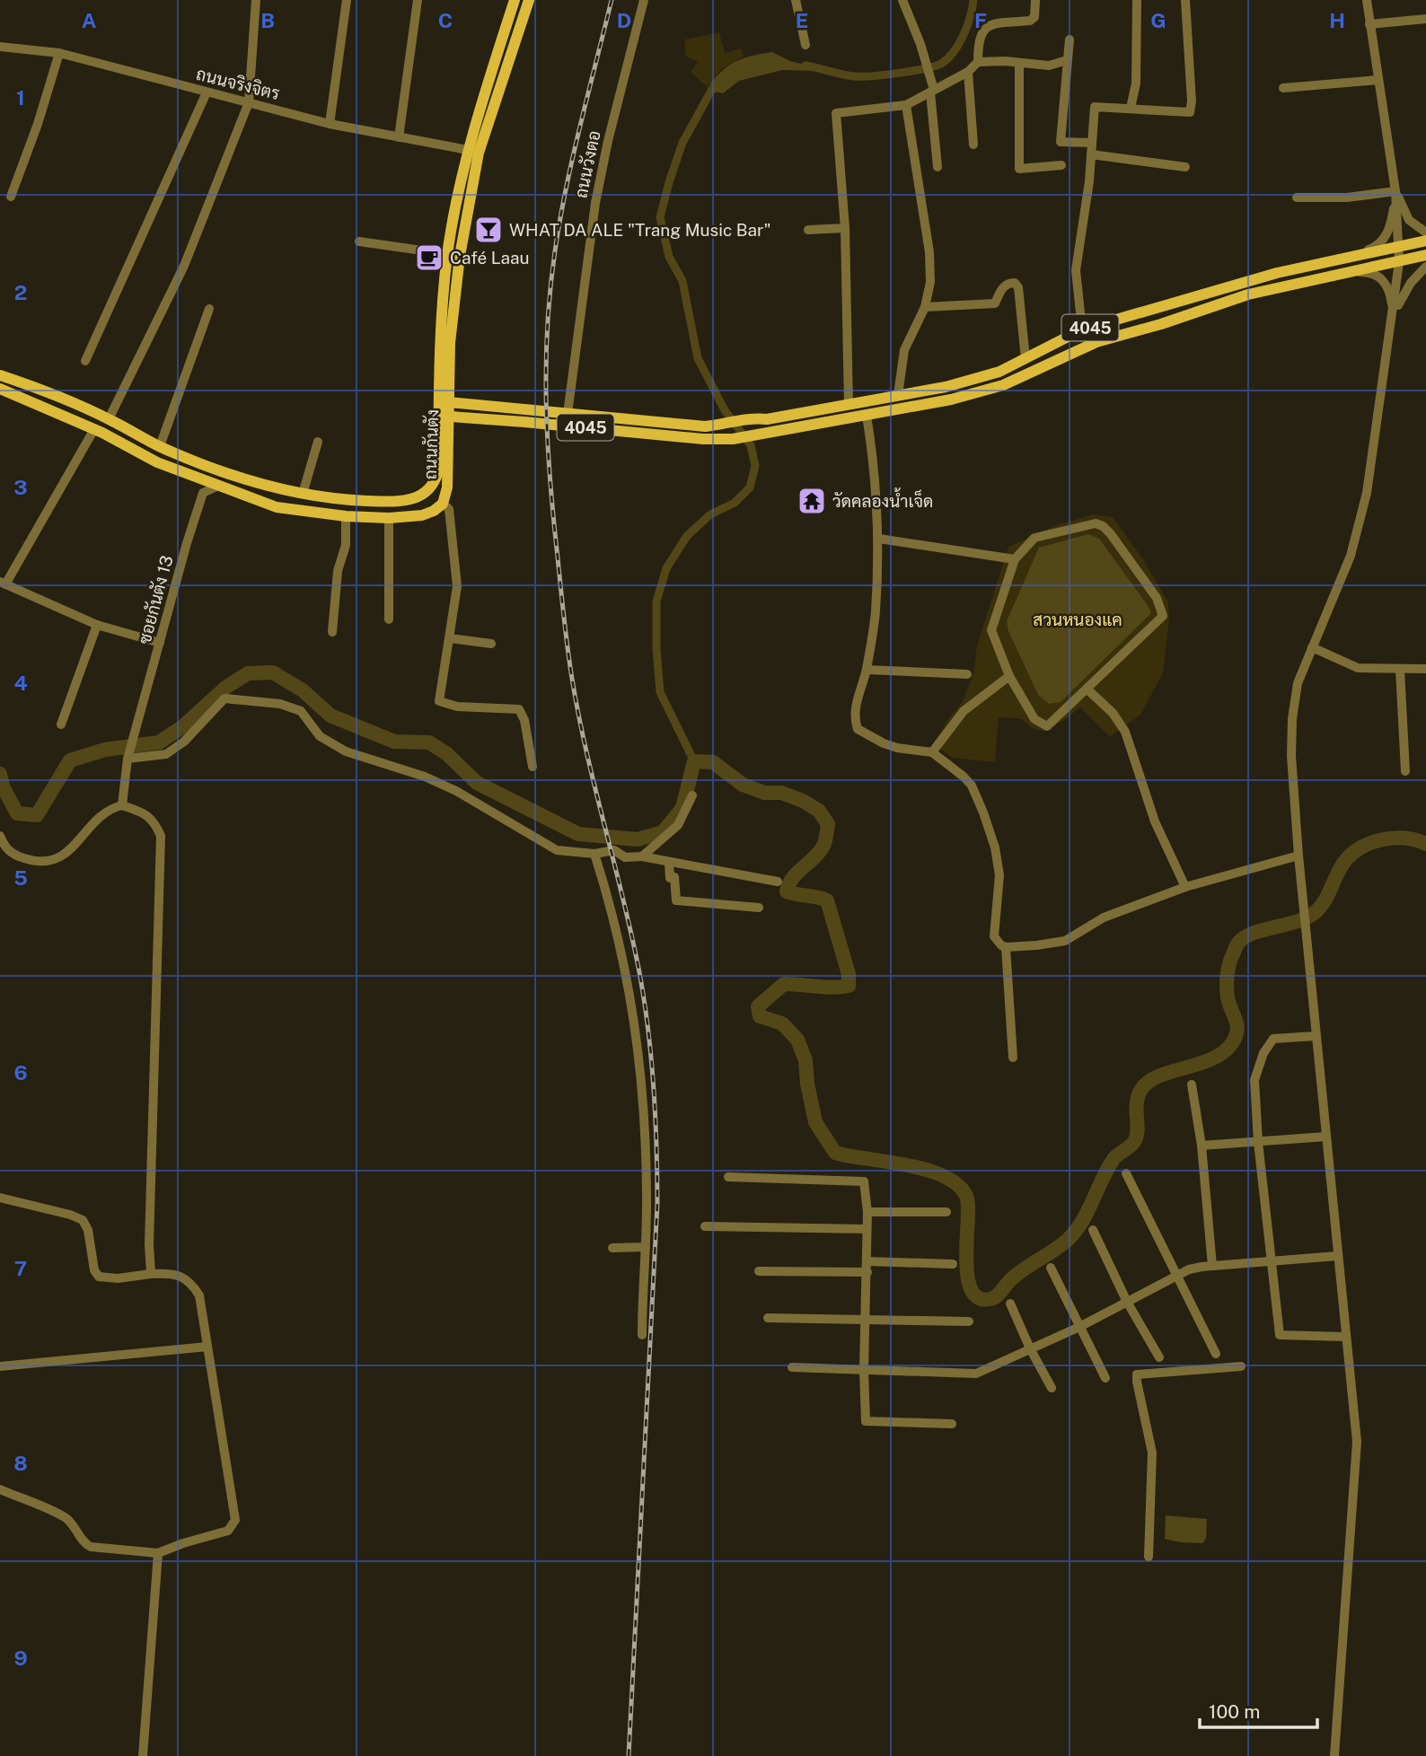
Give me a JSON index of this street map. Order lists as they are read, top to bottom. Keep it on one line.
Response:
{"streets":{"main road":["4045","ถนนกันตัง"],"street":["ถนนจริงจิตร","ถนนวังตอ","ซอยกันตัง 13"]},"crossings":[["ถนนจริงจิตร","ถนนกันตัง"],["ถนนวังตอ","4045"],["4045","ถนนกันตัง"],["ถนนกันตัง","ซอยกันตัง 13"]],"parks":["สวนหนองแค"],"places":{"bar":["WHAT DA ALE \"Trang Music Bar\""],"cafe":["Café Laau"],"temple":["วัดคลองน้ำเจ็ด"]},"scale_bar":"100 m","grid":{"columns":["A","B","C","D","E","F","G","H"],"rows":["1","2","3","4","5","6","7","8","9"]}}
